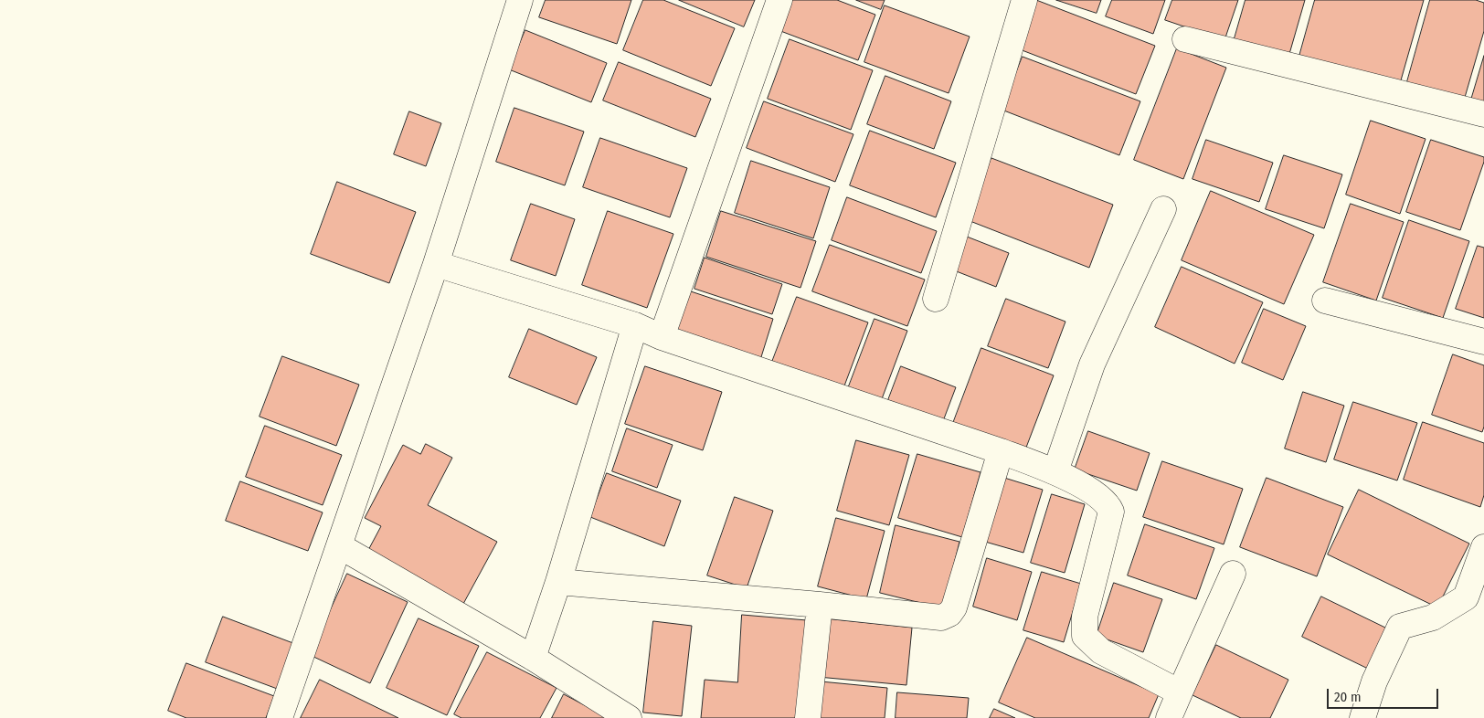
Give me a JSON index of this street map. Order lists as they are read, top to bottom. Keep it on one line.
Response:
{"scale_bar":"20 m"}
